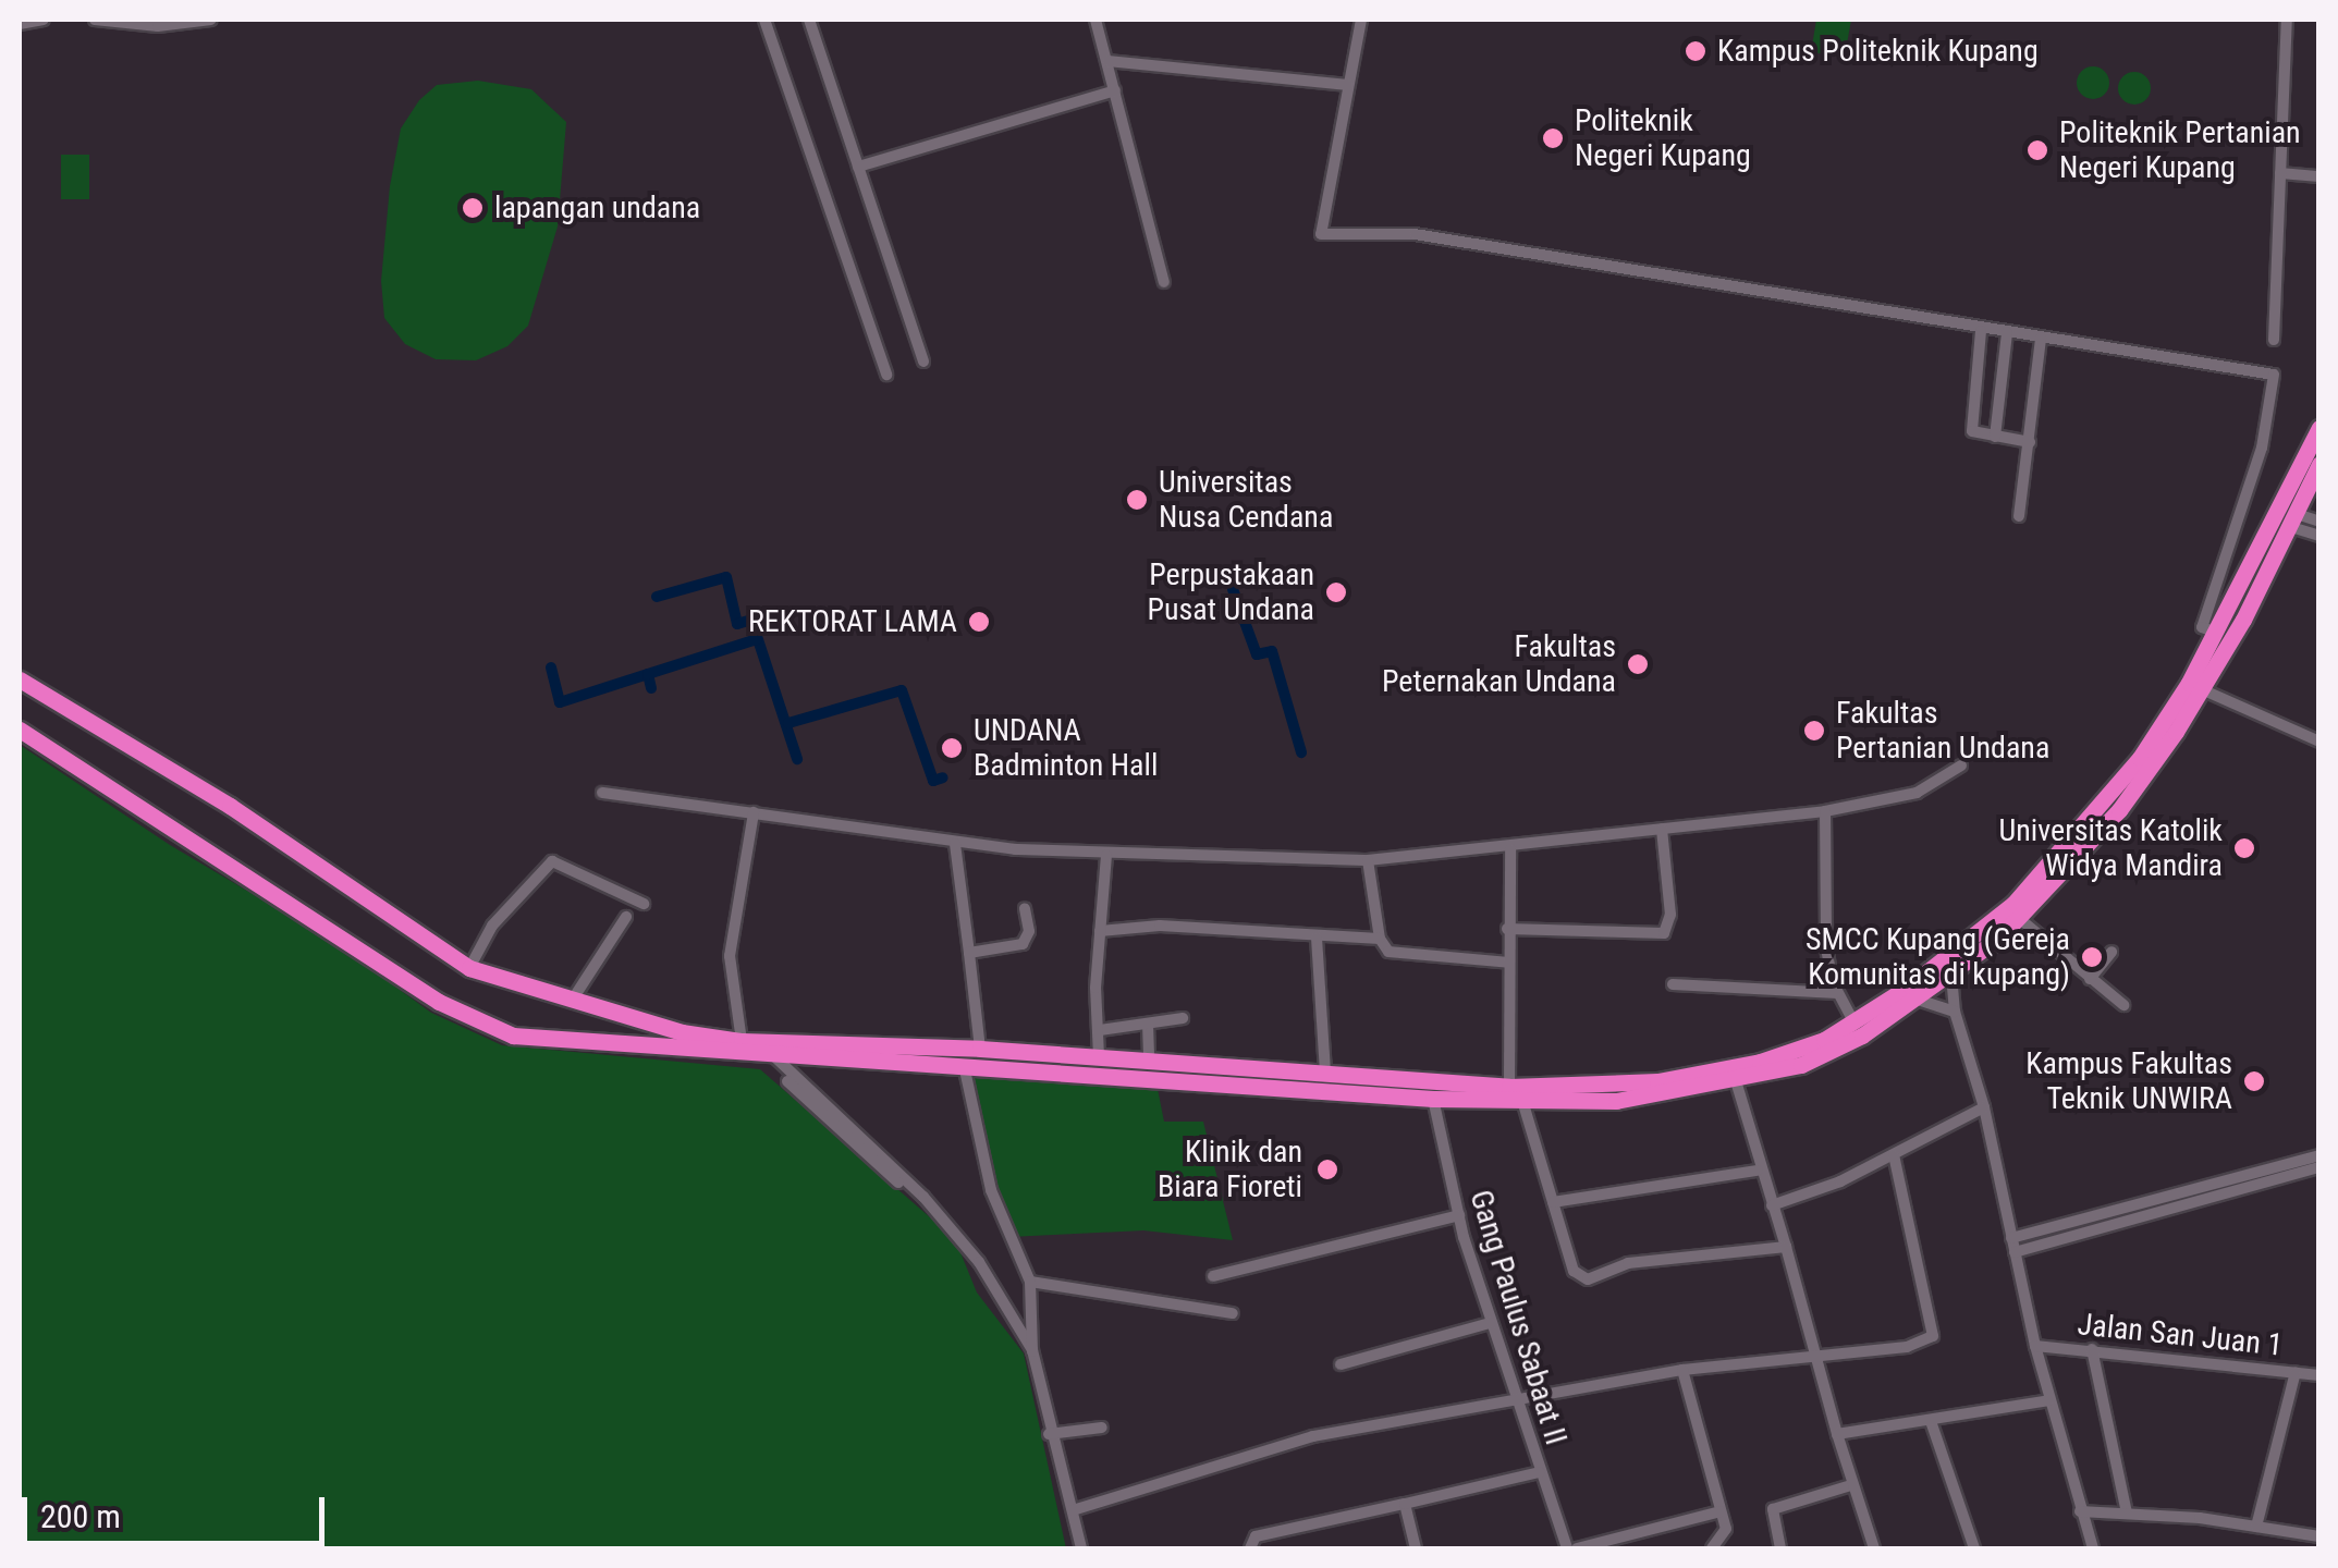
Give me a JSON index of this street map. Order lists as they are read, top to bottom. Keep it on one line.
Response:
{"streets":{"street":["Gang Paulus Sabaat II","Jalan San Juan 1"]},"places":["Kampus Politeknik Kupang","Politeknik Negeri Kupang","Politeknik Pertanian Negeri Kupang","lapangan undana","Universitas Nusa Cendana","Perpustakaan Pusat Undana","REKTORAT LAMA","Fakultas Peternakan Undana","Fakultas Pertanian Undana","UNDANA Badminton Hall","Universitas Katolik Widya Mandira","SMCC Kupang (Gereja Komunitas di kupang)","Kampus Fakultas Teknik UNWIRA","Klinik dan Biara Fioreti"],"scale_bar":"200 m"}
